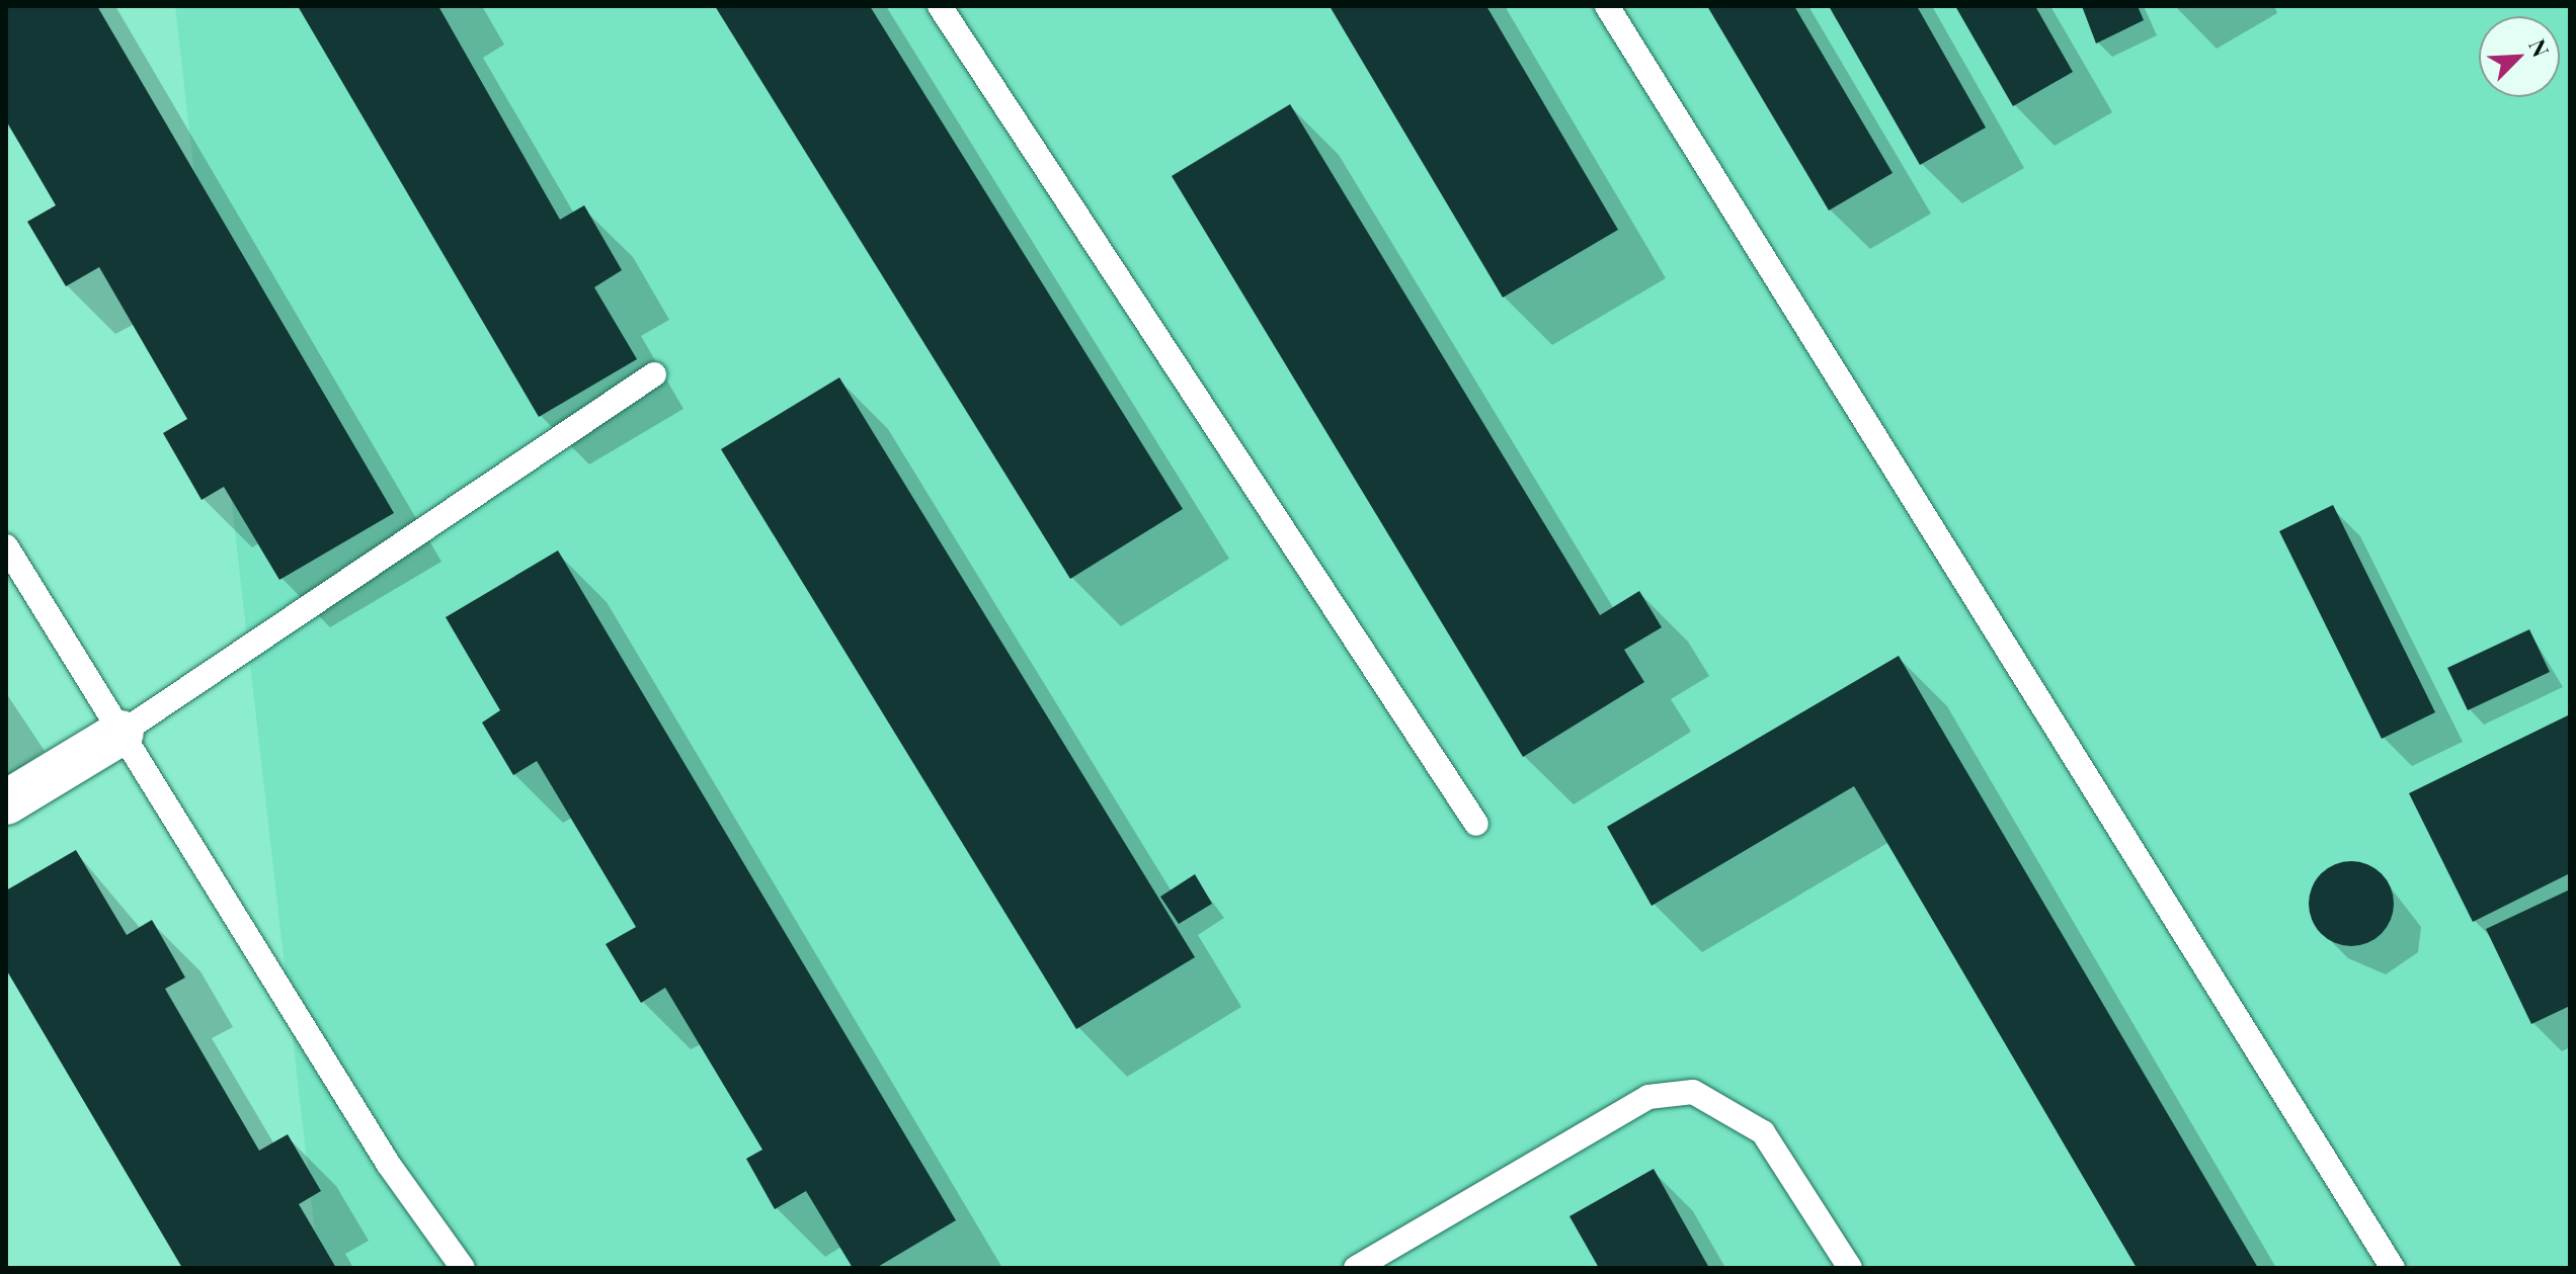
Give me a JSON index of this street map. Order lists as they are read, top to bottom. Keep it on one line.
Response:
{"north":"top right"}
